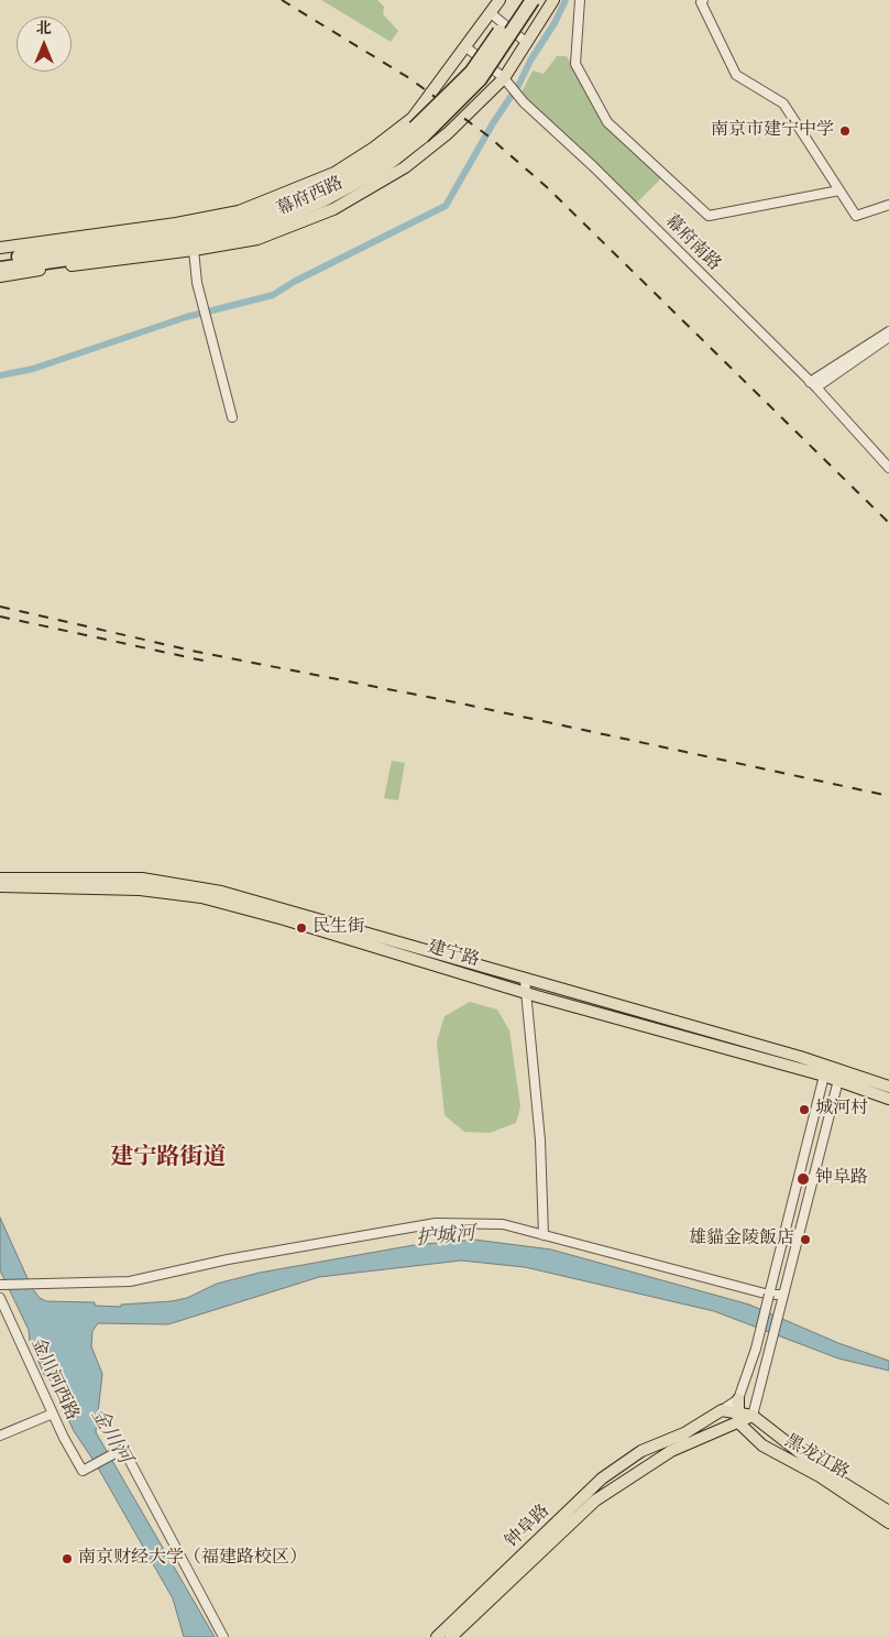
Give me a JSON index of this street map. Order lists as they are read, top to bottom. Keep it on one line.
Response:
{"streets":{"highway":["幕府西路"],"main road":["建宁路","黑龙江路","钟阜路"],"street":["幕府南路","金川河西路"]},"crossings":[["幕府西路","幕府南路"],["黑龙江路","钟阜路"]],"districts":["建宁路街道"],"water":["护城河","金川河"],"places":["南京市建宁中学","民生街","城河村","钟阜路","雄貓金陵飯店","南京财经大学（福建路校区）"],"north":"top"}
